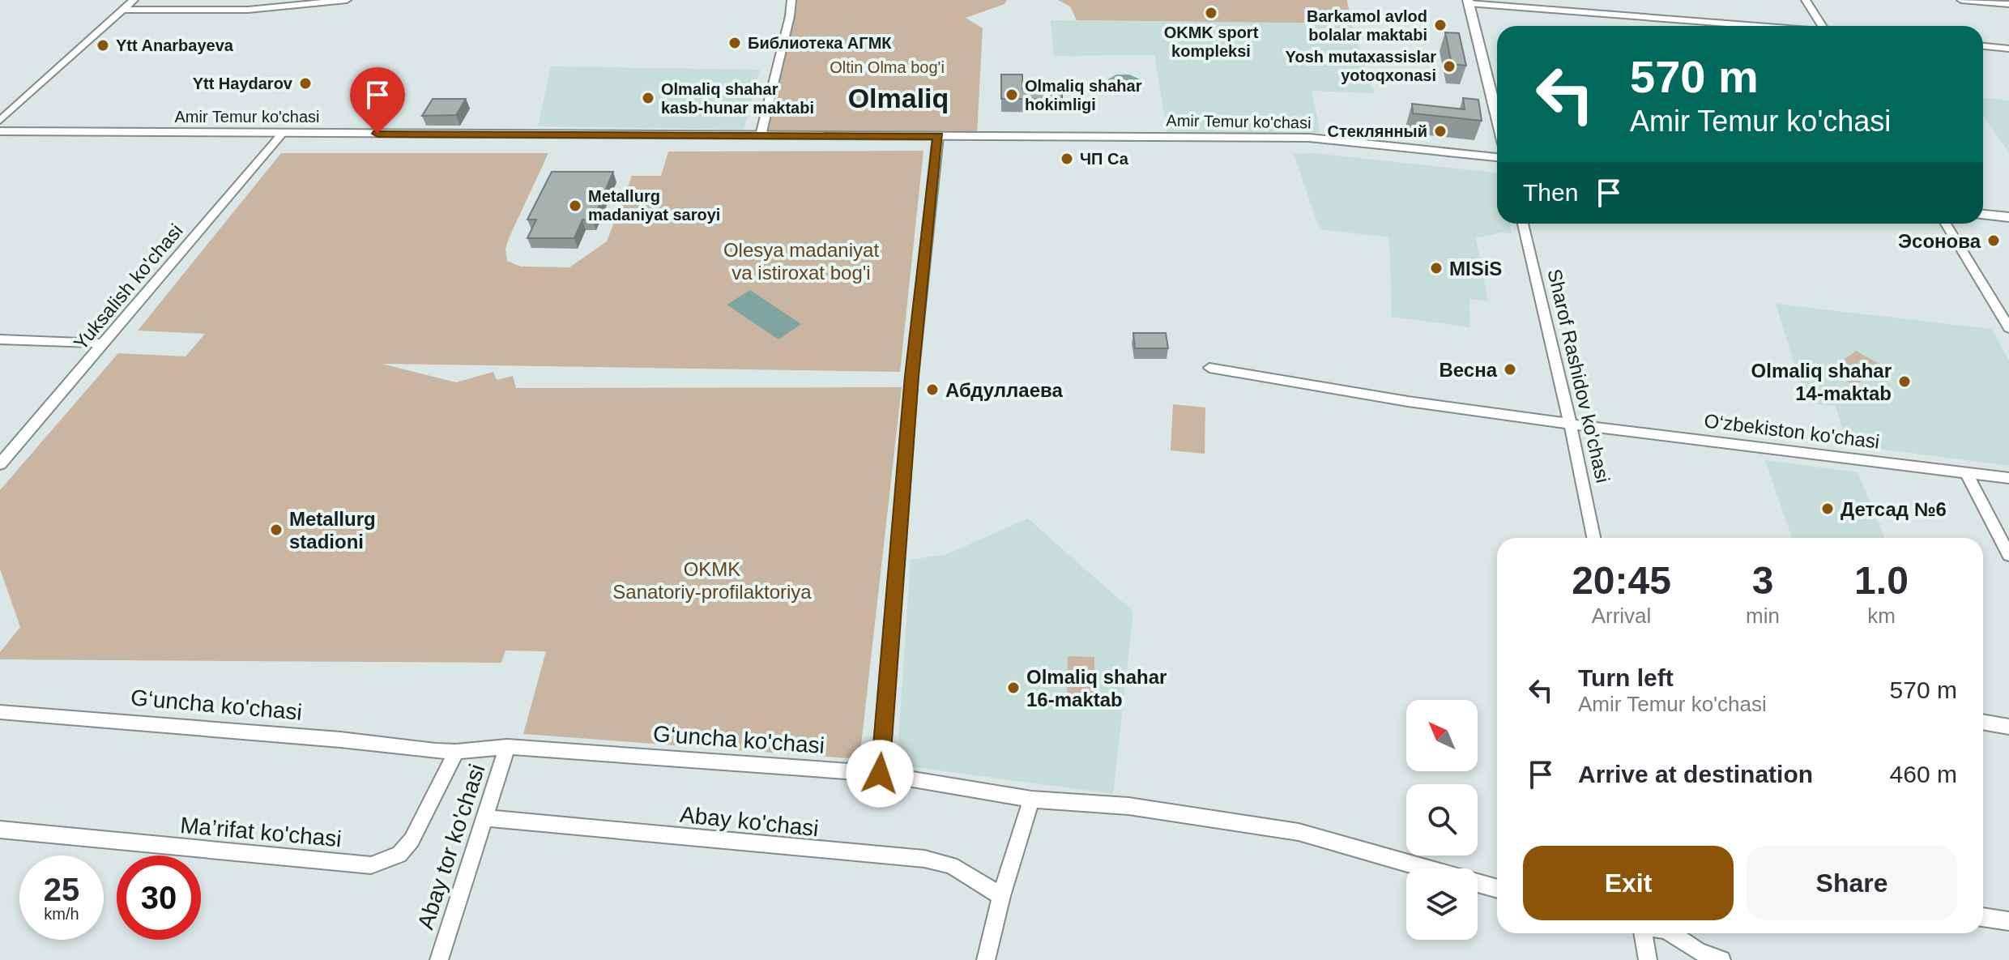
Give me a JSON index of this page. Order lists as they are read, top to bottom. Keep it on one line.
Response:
{"streets":{"main road":["Amir Temur ko'chasi"],"street":["Yuksalish ko'chasi","Sharof Rashidov ko'chasi","O‘zbekiston ko'chasi","G‘uncha ko'chasi","Abay ko'chasi","Ma’rifat ko'chasi","Abay tor ko'chasi"]},"crossings":[["Amir Temur ko'chasi","Yuksalish ko'chasi"],["Sharof Rashidov ko'chasi","O‘zbekiston ko'chasi"],["G‘uncha ko'chasi","Ma’rifat ko'chasi"],["G‘uncha ko'chasi","Abay tor ko'chasi"],["Abay ko'chasi","Abay tor ko'chasi"]],"districts":["Olmaliq"],"parks":["Oltin Olma bog'i","Olesya madaniyat va istiroxat bog'i","OKMK Sanatoriy-profilaktoriya"],"places":["OKMK sport kompleksi","Barkamol avlod bolalar maktabi","Библиотека АГМК","Ytt Anarbayeva","Yosh mutaxassislar yotoqxonasi","Ytt Haydarov","Olmaliq shahar hokimligi","Olmaliq shahar kasb-hunar maktabi","Стеклянный","ЧП Са","Metallurg madaniyat saroyi","Эсонова","MISiS","Весна","Olmaliq shahar 14-maktab","Абдуллаева","Детсад №6","Metallurg stadioni","Olmaliq shahar 16-maktab"],"north":"top left","page":{"turn":["570 m","Amir Temur ko'chasi"],"then":"Then","eta":["20:45","Arrival","3","min","1.0","km"],"list":[{"name":"Turn left","note":"Amir Temur ko'chasi","value":"570 m"},{"name":"Arrive at destination","value":"460 m"}],"buttons":["Exit","Share"],"speed":"25 km/h","limit":"30"}}
